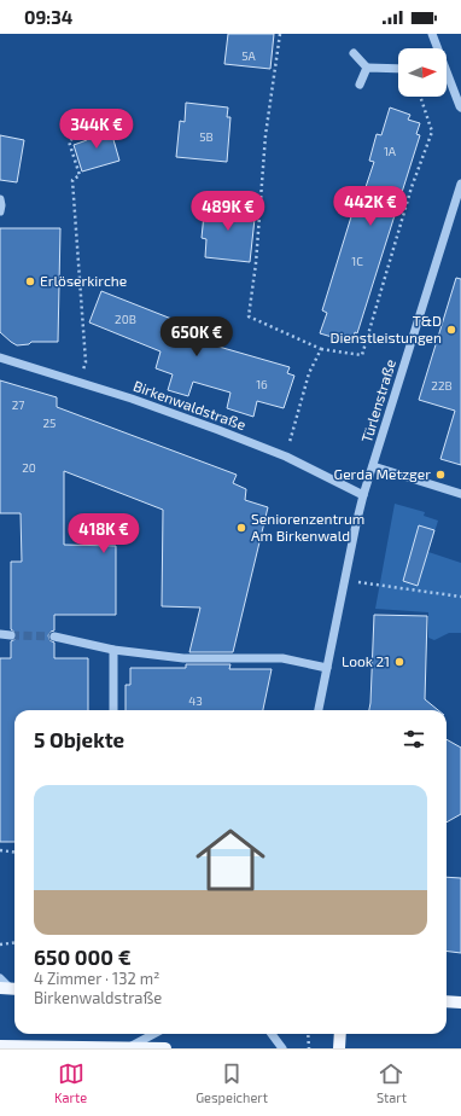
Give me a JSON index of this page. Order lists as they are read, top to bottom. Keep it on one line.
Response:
{"streets":{"street":["Türlenstraße","Birkenwaldstraße"]},"crossings":[["Türlenstraße","Birkenwaldstraße"]],"places":["Erlöserkirche","T&D Dienstleistungen","Gerda Metzger","Seniorenzentrum Am Birkenwald","Look 21"],"house_numbers":["5A","5B","1A","1C","20B","16","22B","27","25","20","43"],"north":"right","page":{"status":"09:34","price":["344K €","442K €","489K €","650K €","418K €"],"heading":"5 Objekte","list":[{"name":"650 000 €","note":"4 Zimmer · 132 m² · Birkenwaldstraße"}],"tabs":["Karte","Gespeichert","Start"]}}
